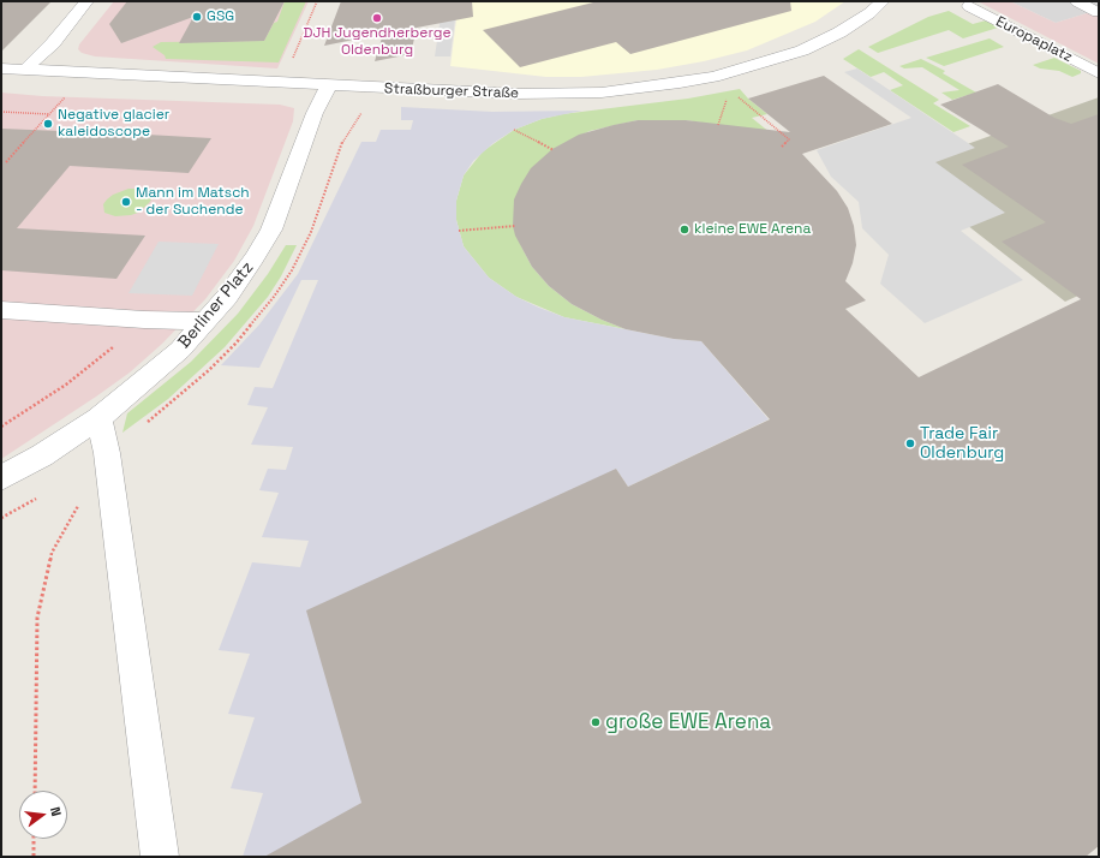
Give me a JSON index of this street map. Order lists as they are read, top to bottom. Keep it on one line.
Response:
{"streets":{"street":["Europaplatz","Straßburger Straße","Berliner Platz"]},"crossings":[["Straßburger Straße","Berliner Platz"]],"places":["GSG","DJH Jugendherberge Oldenburg","Negative glacier kaleidoscope","Mann im Matsch - der Suchende","kleine EWE Arena","Trade Fair Oldenburg","große EWE Arena"],"north":"right"}
